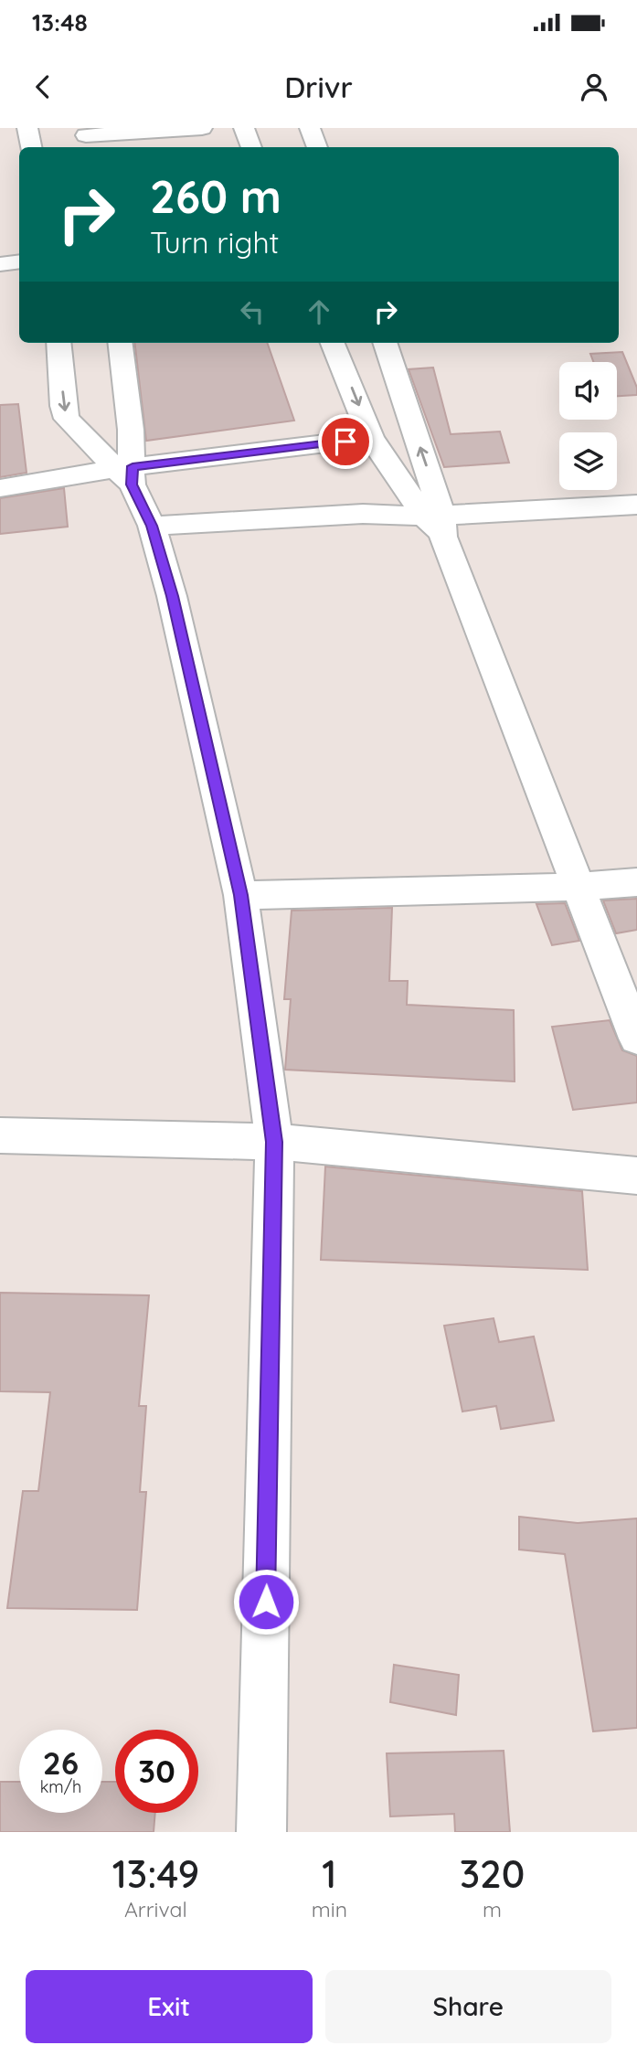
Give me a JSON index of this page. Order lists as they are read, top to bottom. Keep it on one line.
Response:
{"page":{"status":"13:48","header":"Drivr","turn":["260 m","Turn right"],"speed":"26 km/h","limit":"30","eta":["13:49","Arrival","1","min","320","m"],"buttons":["Exit","Share"]}}
